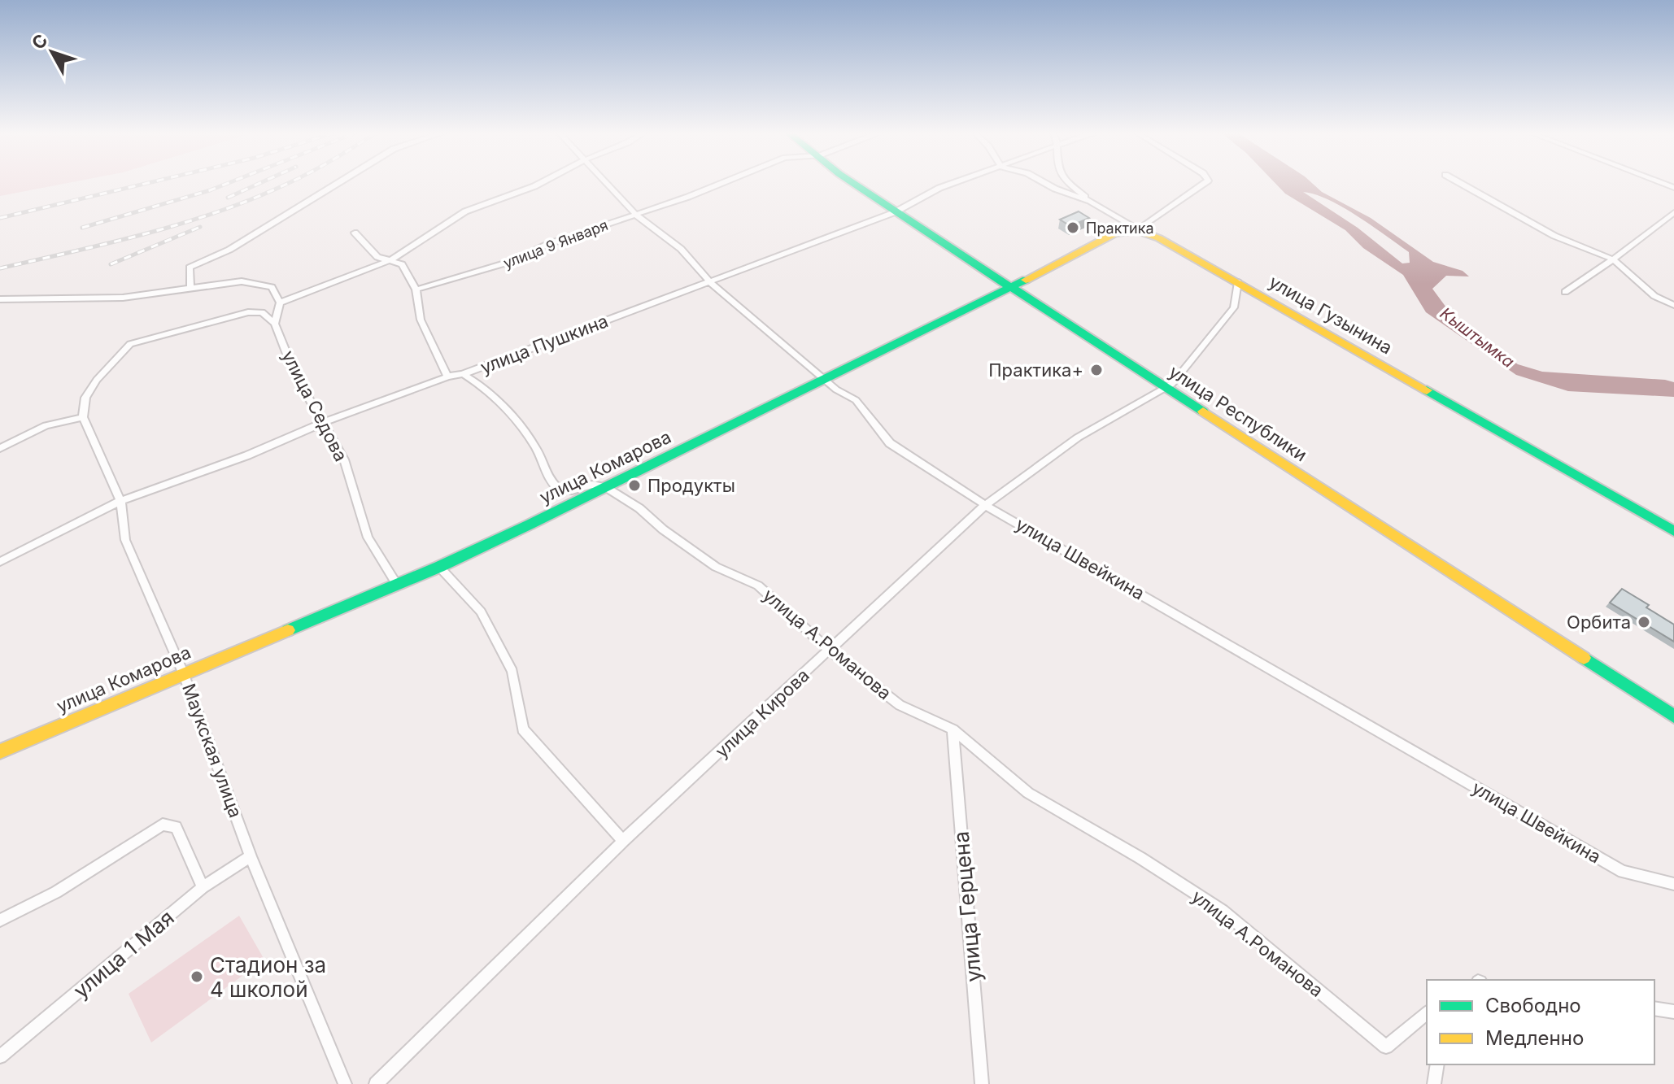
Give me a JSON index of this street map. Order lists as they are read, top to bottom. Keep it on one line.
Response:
{"streets":{"street":["улица 9 Января","улица Гузынина","улица Пушкина","улица Седова","улица Республики","улица Комарова","улица Швейкина","улица А.Романова","улица Кирова","Маукская улица","улица Герцена","улица 1 Мая"]},"crossings":[["улица 9 Января","улица Швейкина"],["улица Гузынина","улица Комарова"],["улица Гузынина","улица Кирова"],["улица Пушкина","улица Седова"],["улица Пушкина","улица Республики"],["улица Пушкина","улица Швейкина"],["улица Пушкина","Маукская улица"],["улица Седова","улица Комарова"],["улица Республики","улица Комарова"],["улица Республики","улица Кирова"],["улица Комарова","улица Швейкина"],["улица Комарова","улица А.Романова"],["улица Комарова","Маукская улица"],["улица Швейкина","улица Кирова"],["улица А.Романова","улица Кирова"],["улица А.Романова","улица Герцена"],["Маукская улица","улица 1 Мая"]],"water":["Кыштымка"],"places":["Практика","Практика+","Продукты","Орбита","Стадион за 4 школой"],"legend":["Свободно","Медленно"],"north":"top left"}
